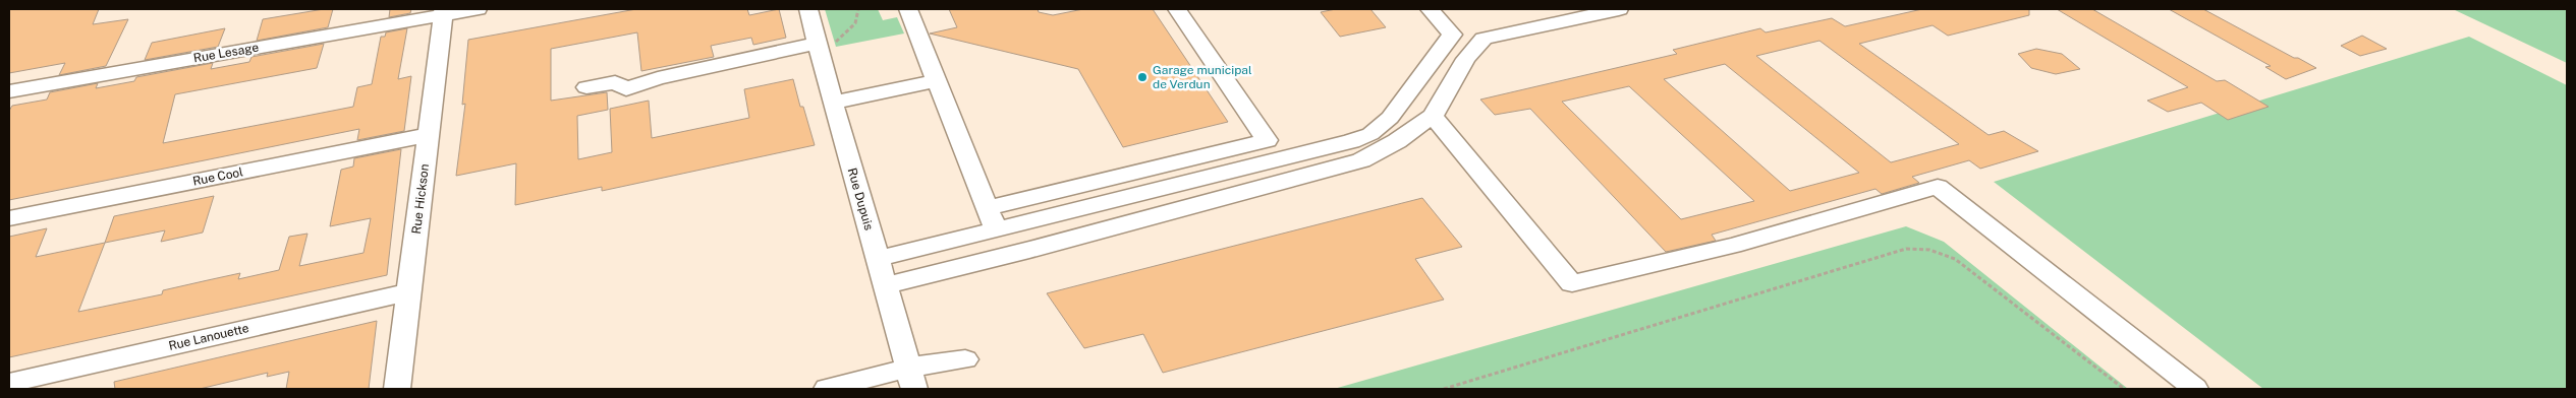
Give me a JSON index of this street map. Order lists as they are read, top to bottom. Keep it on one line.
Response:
{"streets":{"street":["Rue Lesage","Rue Cool","Rue Hickson","Rue Dupuis","Rue Lanouette"]},"crossings":[["Rue Lesage","Rue Hickson"],["Rue Cool","Rue Hickson"],["Rue Hickson","Rue Lanouette"]],"places":["Garage municipal de Verdun"]}
